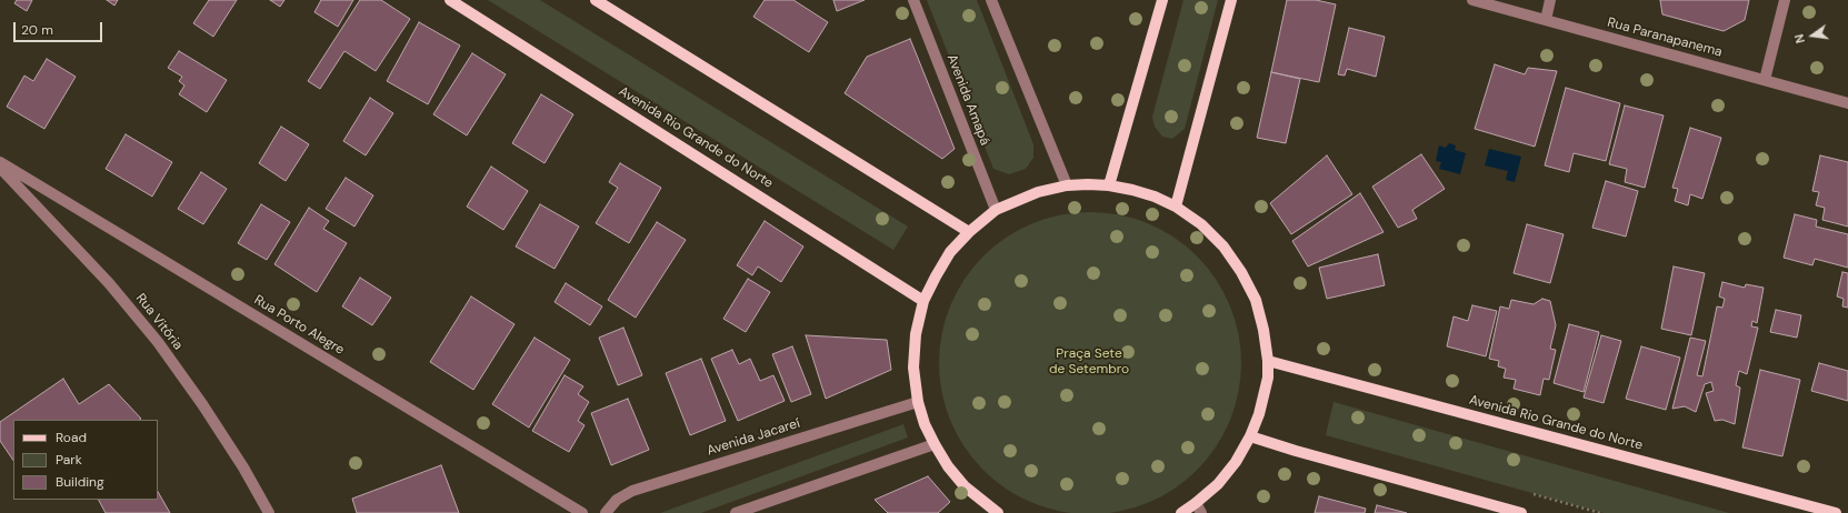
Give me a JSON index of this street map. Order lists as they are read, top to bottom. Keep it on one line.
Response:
{"streets":{"main road":["Avenida Rio Grande do Norte"],"street":["Rua Paranapanema","Avenida Amapá","Rua Vitória","Rua Porto Alegre","Avenida Jacareí"]},"parks":["Praça Sete de Setembro"],"legend":["Road","Park","Building"],"scale_bar":"20 m","north":"left"}
